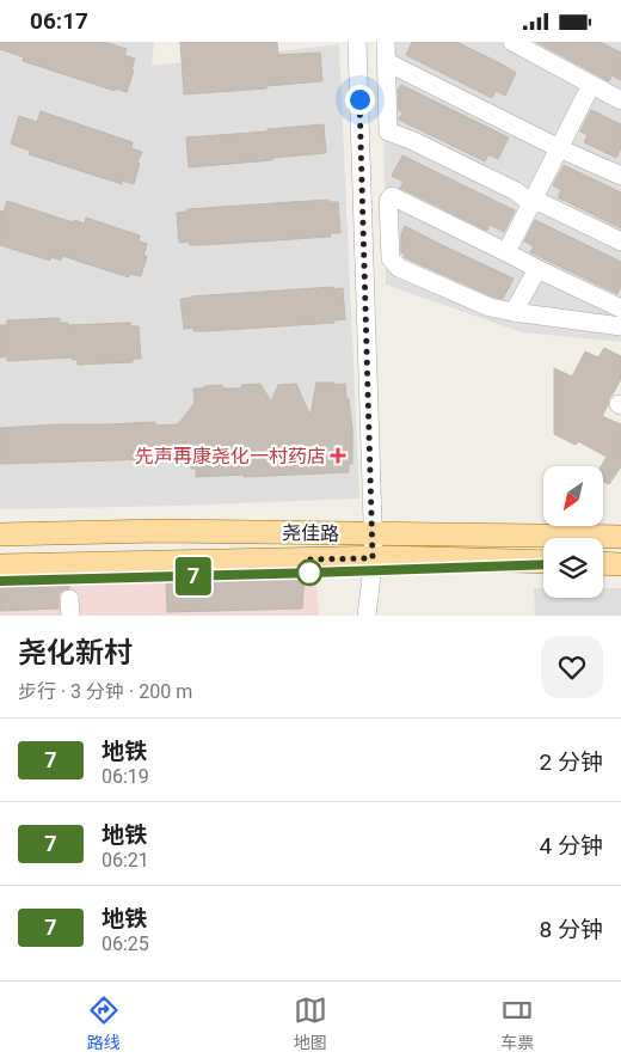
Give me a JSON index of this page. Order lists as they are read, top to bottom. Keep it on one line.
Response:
{"streets":{"main road":["尧佳路"]},"places":{"health":["先声再康尧化一村药店"]},"lines":["metro line 7"],"north":"bottom left","page":{"status":"06:17","on_map":"7","heading":["尧化新村","步行 · 3 分钟 · 200 m"],"list":[{"mark":"7","name":"地铁","note":"06:19","value":"2 分钟"},{"mark":"7","name":"地铁","note":"06:21","value":"4 分钟"},{"mark":"7","name":"地铁","note":"06:25","value":"8 分钟"}],"tabs":["路线","地图","车票"]}}
